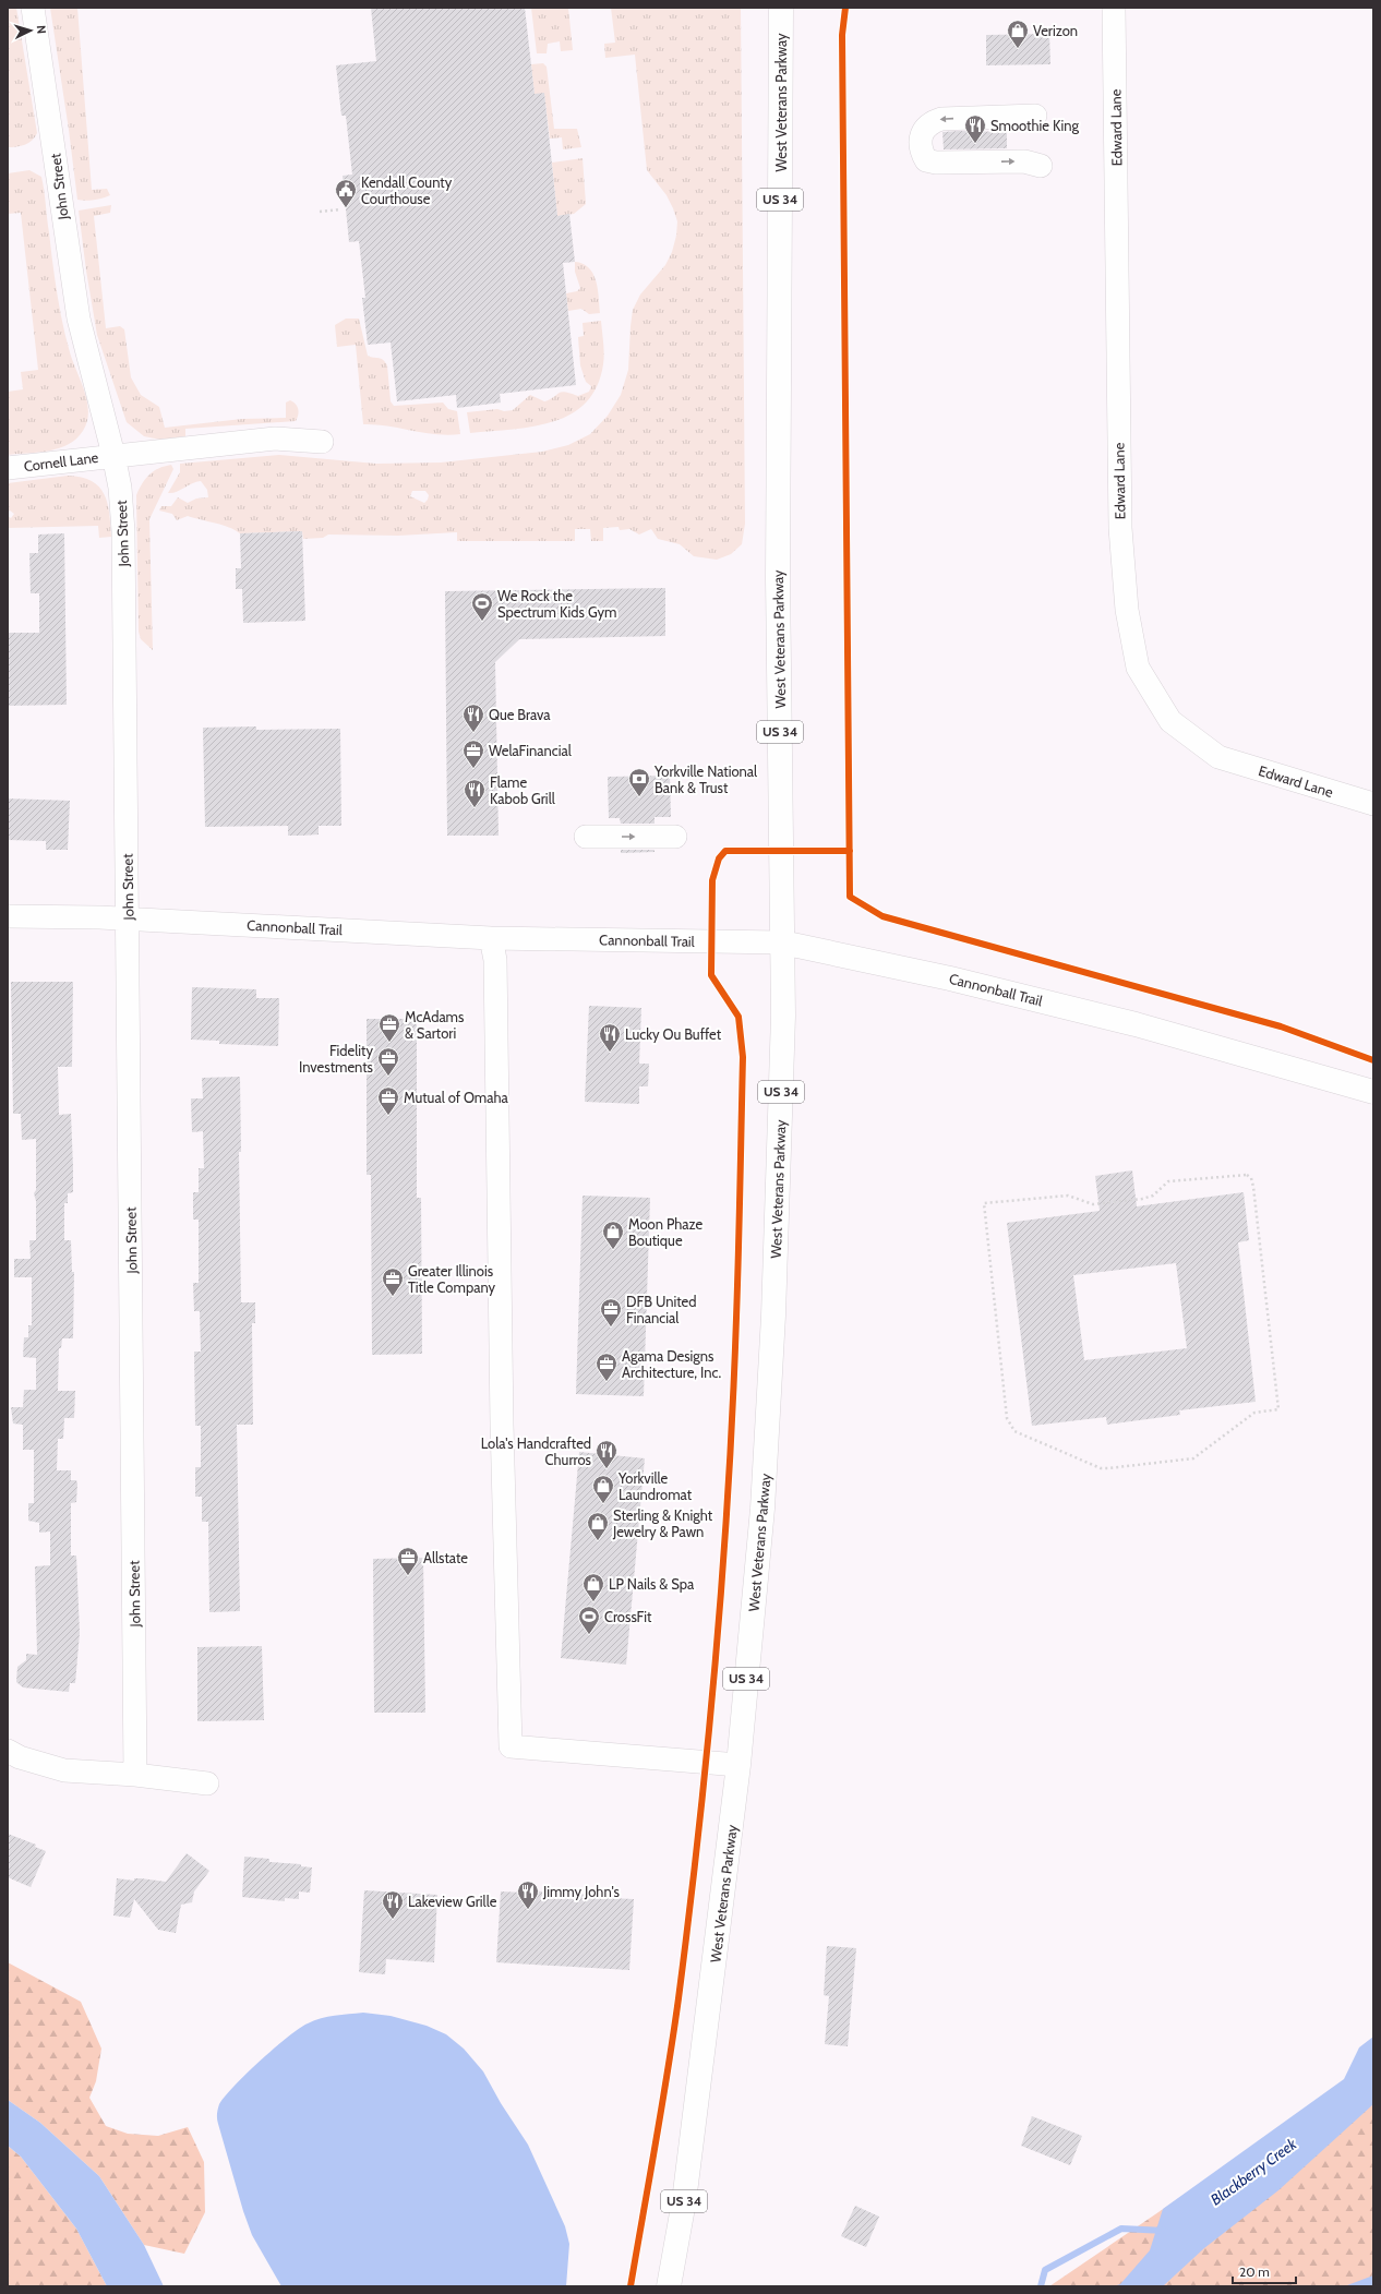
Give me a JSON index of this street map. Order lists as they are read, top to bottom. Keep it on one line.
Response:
{"streets":{"main road":["West Veterans Parkway","US 34","Cannonball Trail"],"street":["Edward Lane","John Street","Cornell Lane"]},"crossings":[["West Veterans Parkway","Cannonball Trail"],["John Street","Cornell Lane"],["John Street","Cannonball Trail"]],"water":["Blackberry Creek"],"places":{"shop":["Verizon","Moon Phaze Boutique","Yorkville Laundromat","Sterling & Knight Jewelry & Pawn","LP Nails & Spa"],"restaurant":["Smoothie King","Que Brava","Flame Kabob Grill","Lucky Ou Buffet","Lola's Handcrafted Churros","Jimmy John's","Lakeview Grille"],"public building":["Kendall County Courthouse"],"sports":["We Rock the Spectrum Kids Gym","CrossFit"],"office":["WelaFinancial","McAdams & Sartori","Fidelity Investments","Mutual of Omaha","Greater Illinois Title Company","DFB United Financial","Agama Designs Architecture, Inc.","Allstate"],"bank":["Yorkville National Bank & Trust"]},"scale_bar":"20 m","north":"right"}
